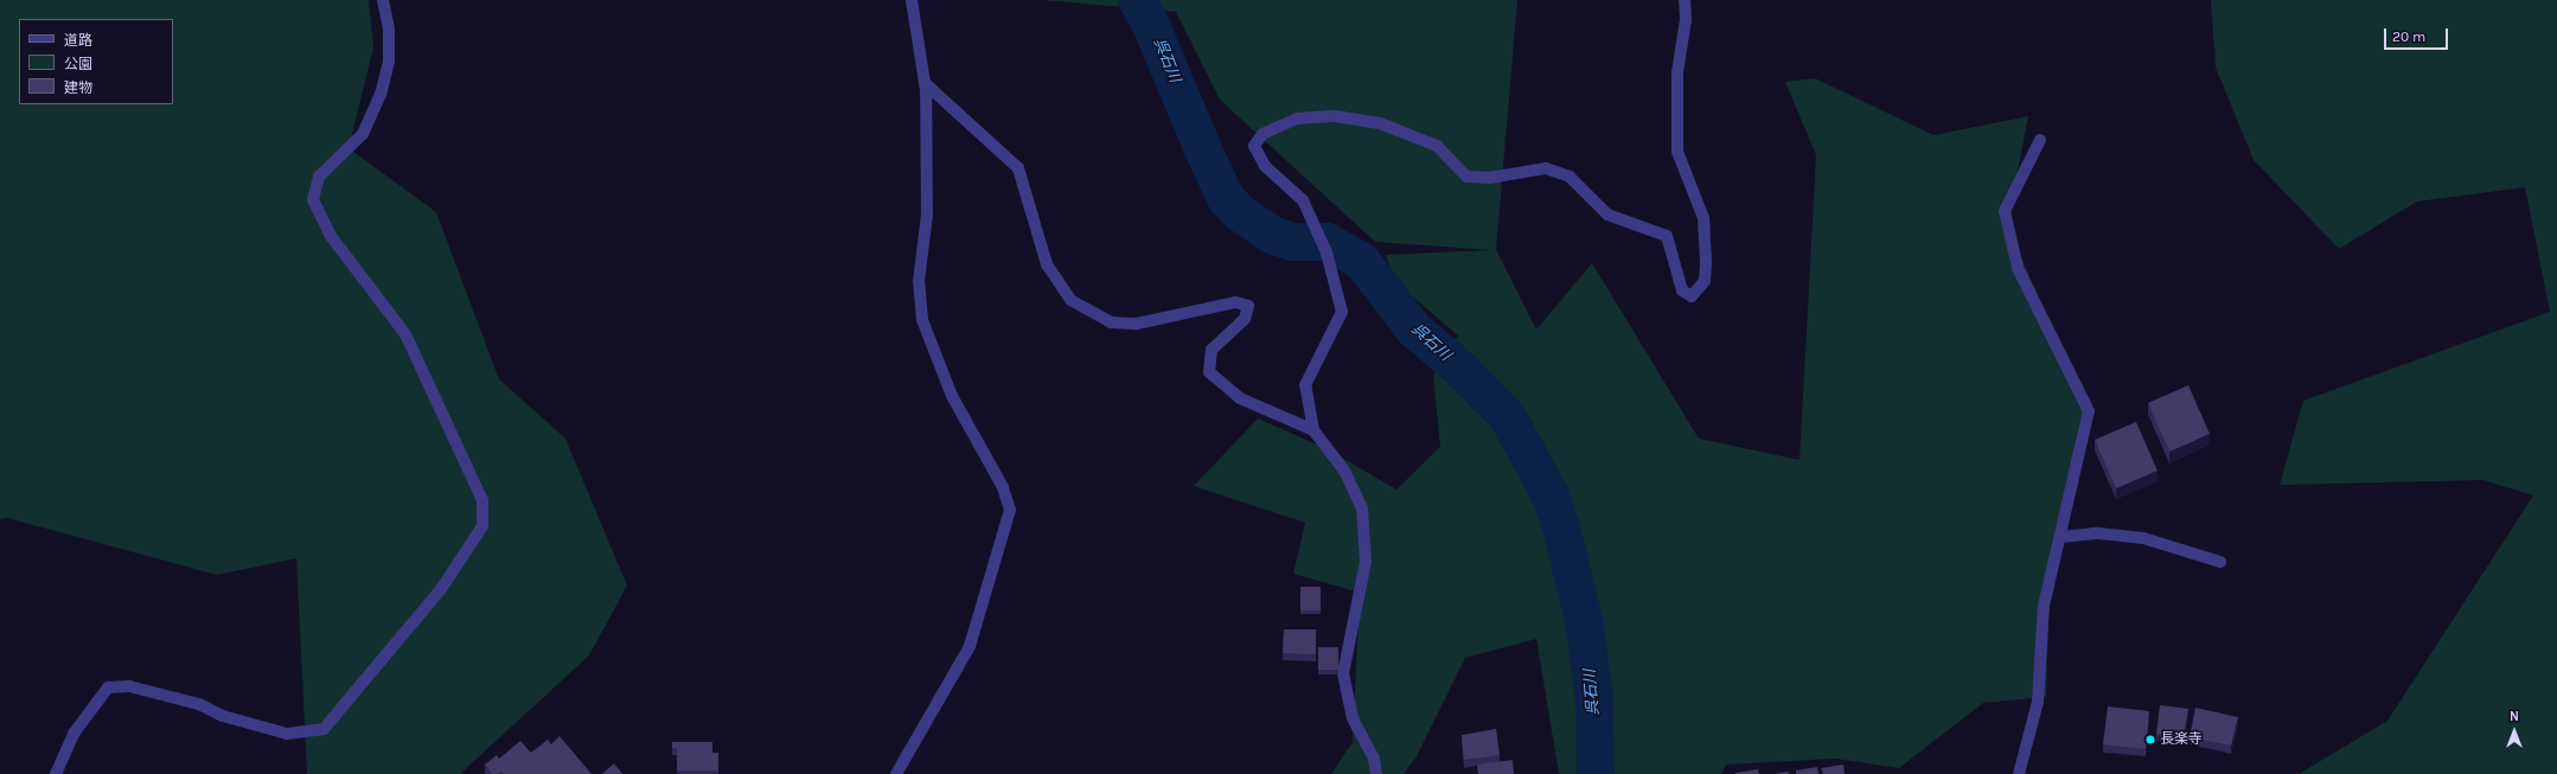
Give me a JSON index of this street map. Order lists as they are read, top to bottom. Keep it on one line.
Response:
{"water":["呉石川"],"places":["長楽寺"],"legend":["道路","公園","建物"],"scale_bar":"20 m","north":"top"}
